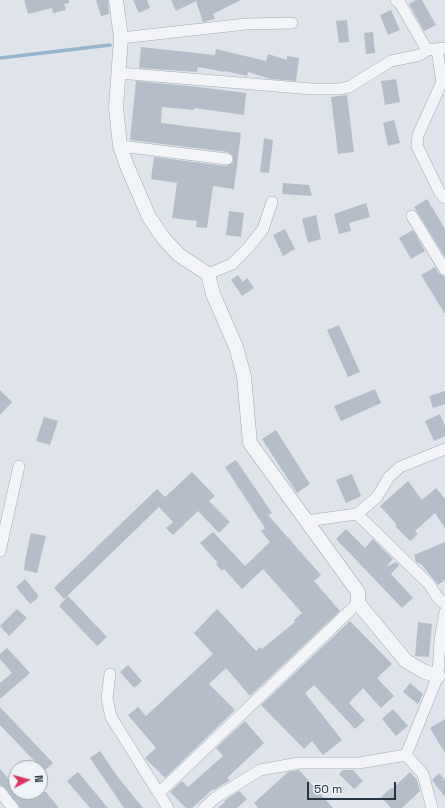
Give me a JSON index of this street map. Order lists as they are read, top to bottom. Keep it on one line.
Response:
{"scale_bar":"50 m","north":"right"}
